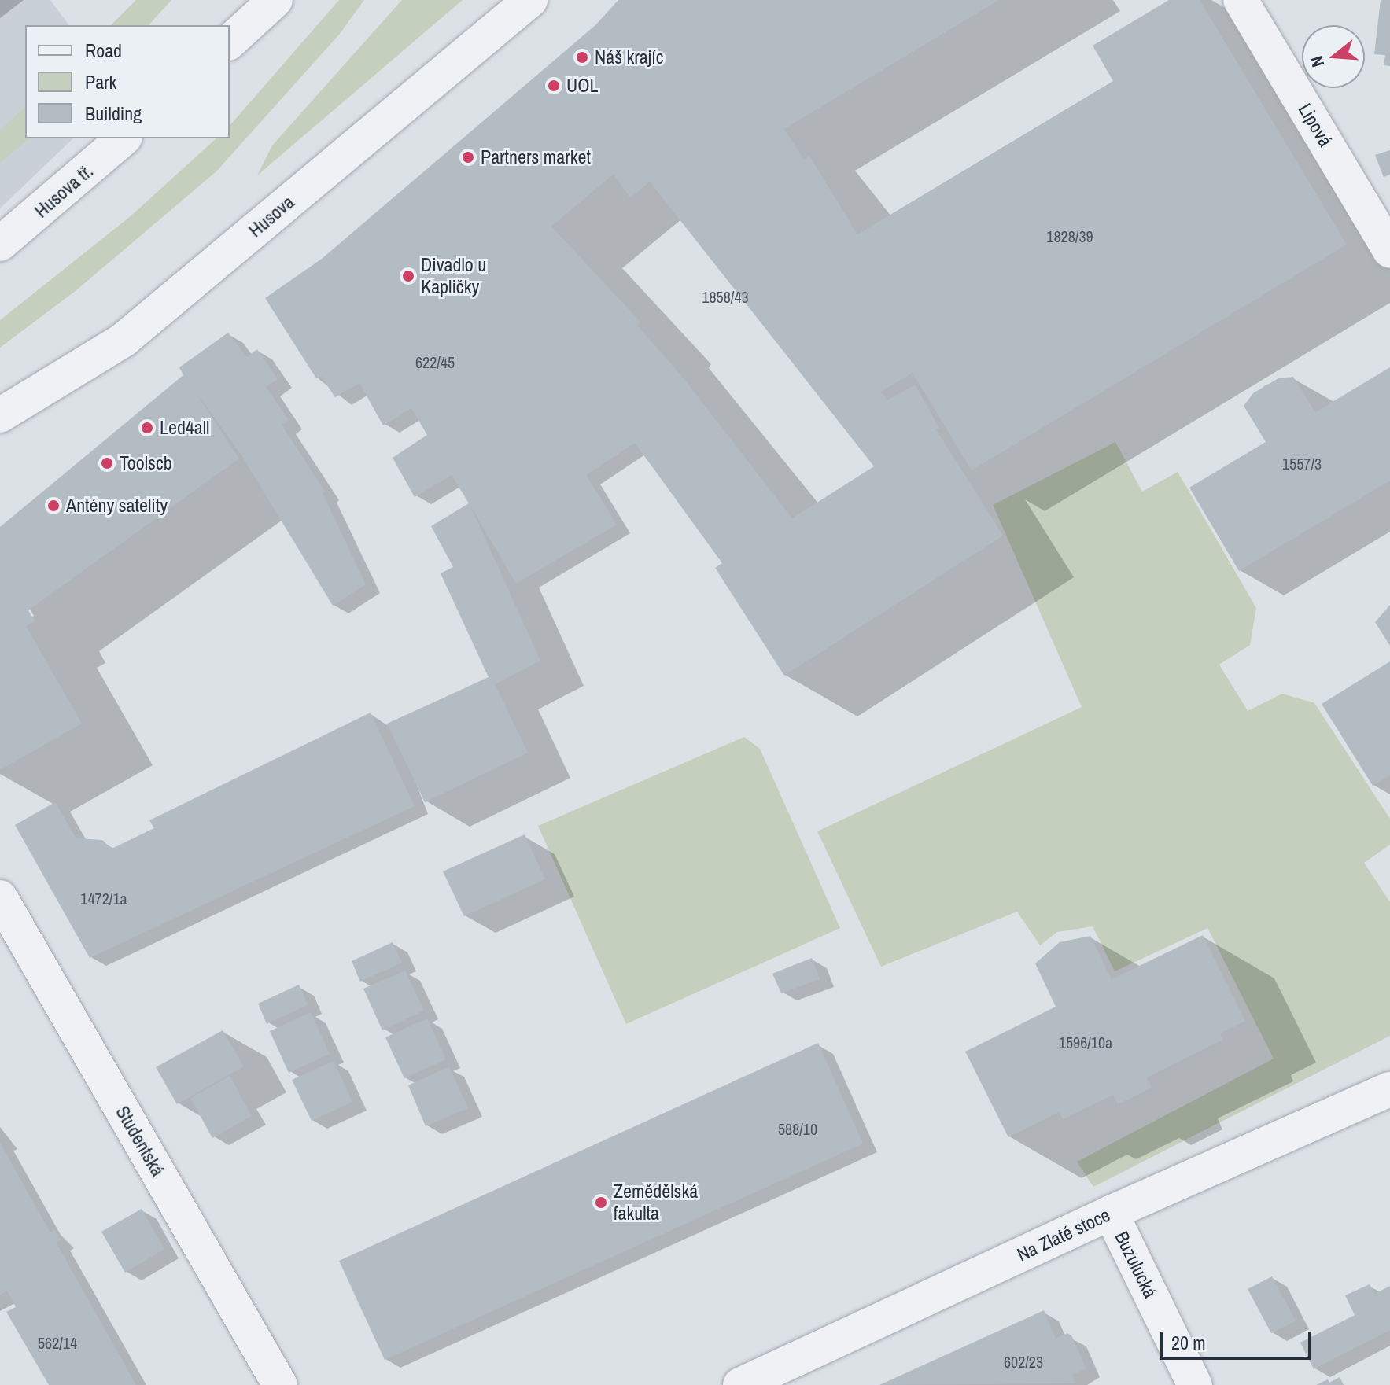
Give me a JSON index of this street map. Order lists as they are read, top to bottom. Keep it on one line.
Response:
{"streets":{"street":["Lipová","Husova tř.","Husova","Studentská","Na Zlaté stoce","Buzulucká"]},"crossings":[["Na Zlaté stoce","Buzulucká"]],"places":["Náš krajíc","UOL","Partners market","Divadlo u Kapličky","Led4all","Toolscb","Antény satelity","Zemědělská fakulta"],"house_numbers":["1828/39","1858/43","622/45","1557/3","1472/1a","1596/10a","588/10","562/14","602/23"],"legend":["Road","Park","Building"],"scale_bar":"20 m","north":"left"}
